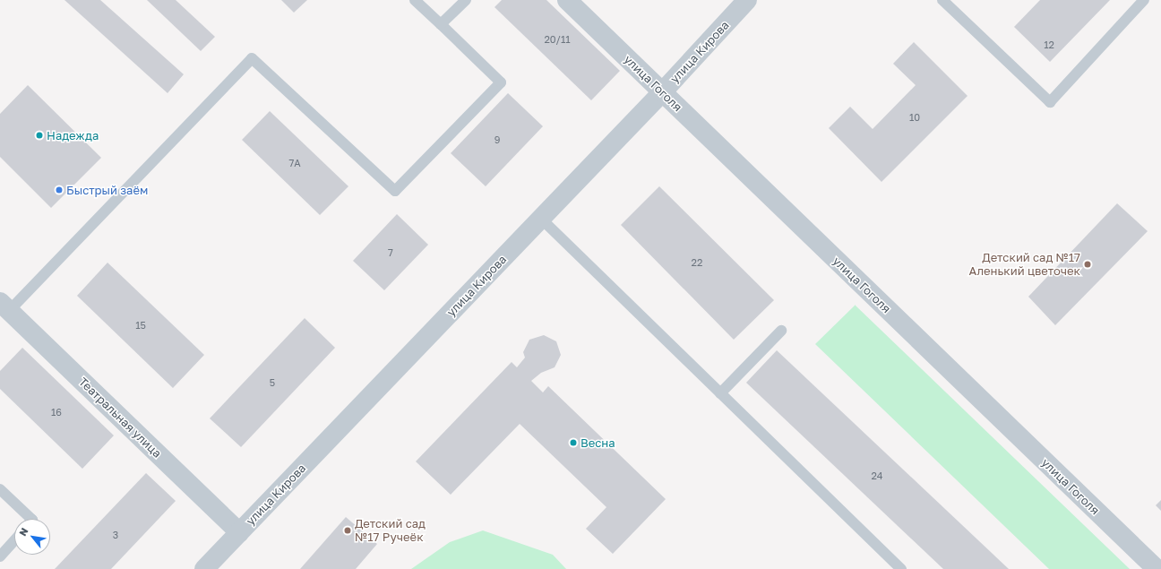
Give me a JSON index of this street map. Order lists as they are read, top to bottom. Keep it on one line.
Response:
{"streets":{"street":["улица Кирова","улица Гоголя","Театральная улица"]},"crossings":[["улица Кирова","улица Гоголя"],["улица Кирова","Театральная улица"]],"places":["Надежда","Быстрый заём","Детский сад №17 Аленький цветочек","Весна","Детский сад №17 Ручеёк"],"house_numbers":["20/11","12","10","9","7А","7","22","15","5","16","24","3"],"north":"top left"}
